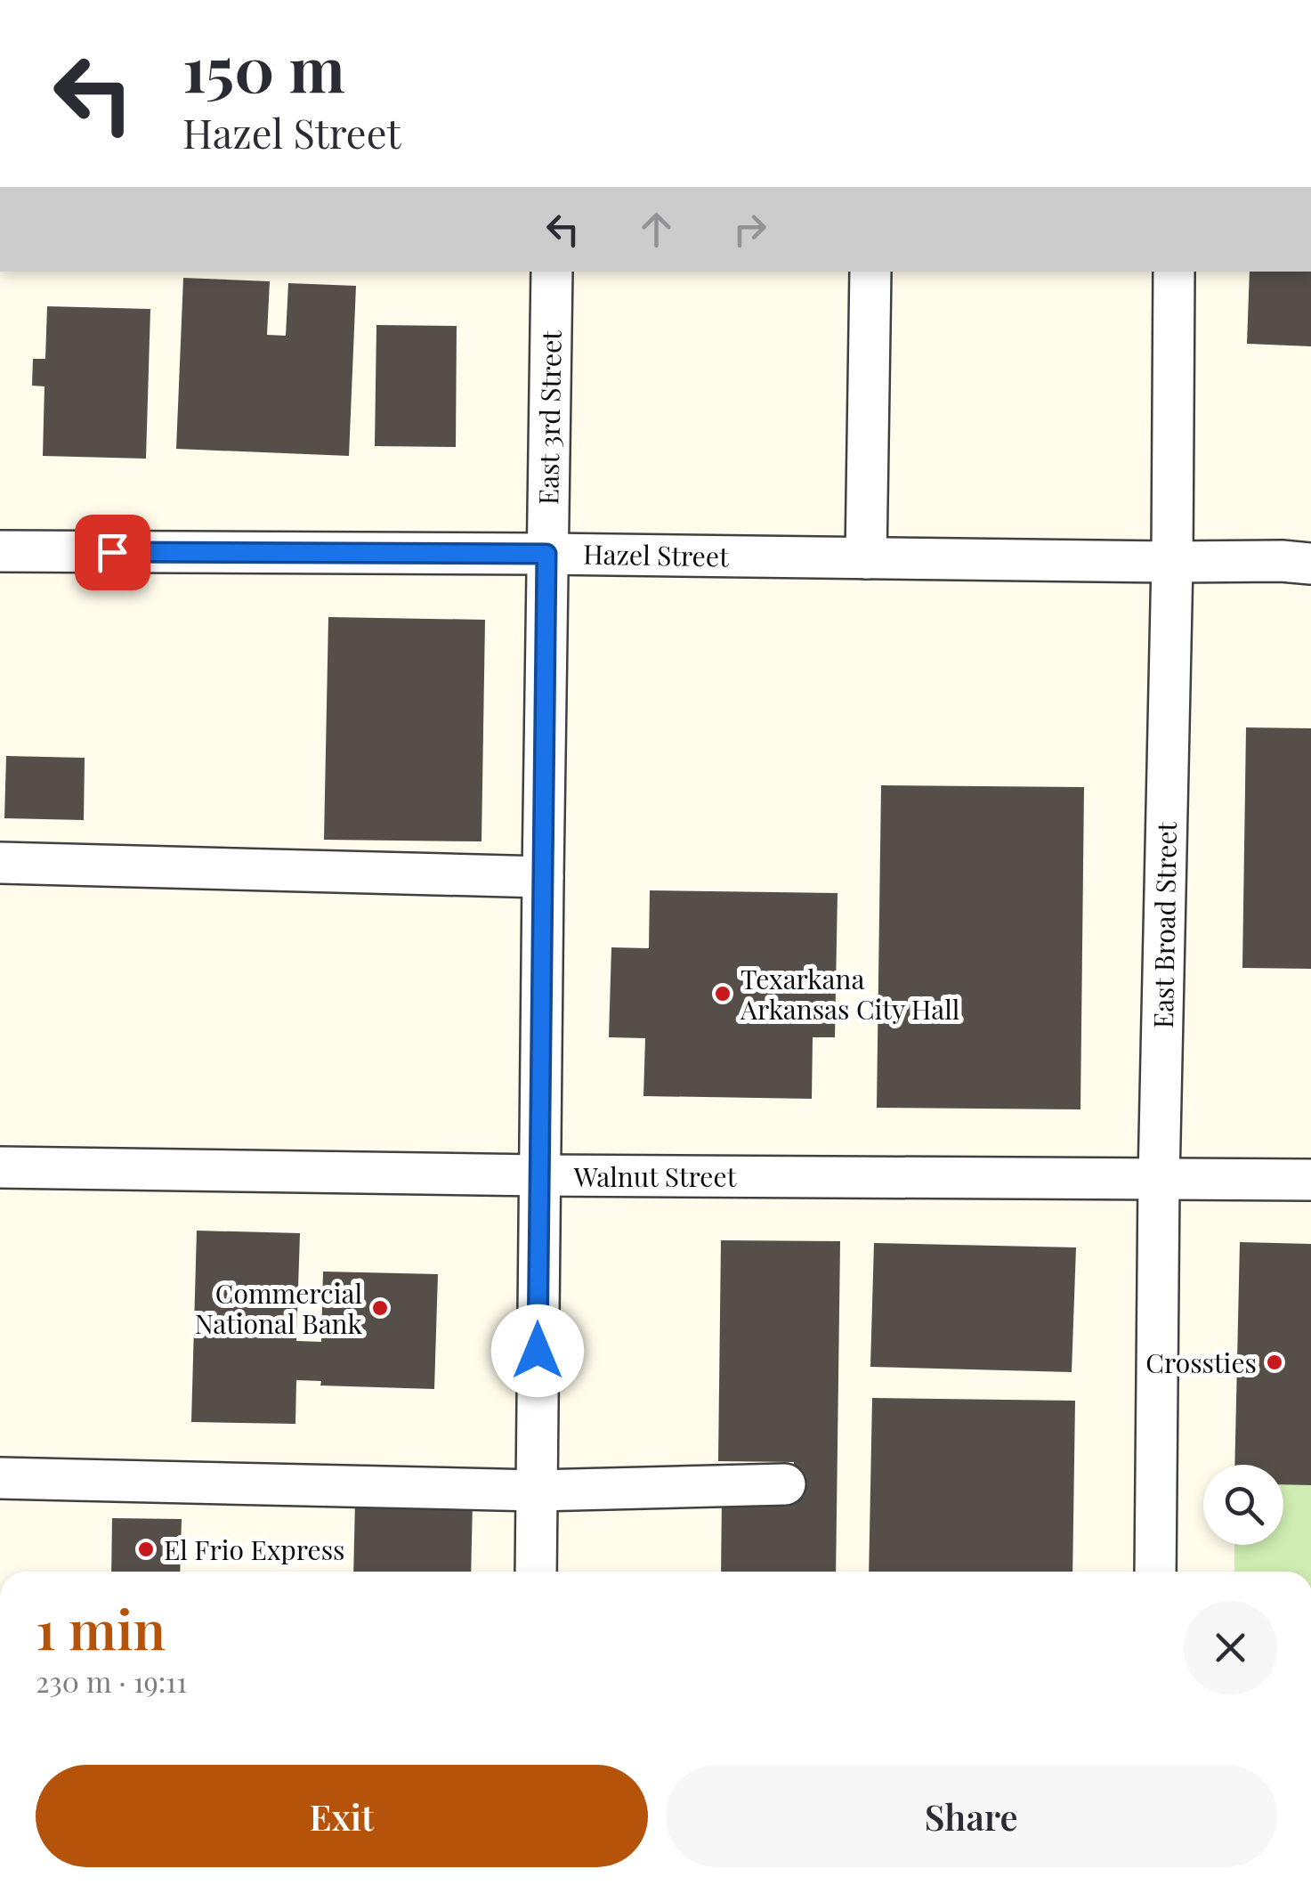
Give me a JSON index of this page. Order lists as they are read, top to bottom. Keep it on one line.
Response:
{"streets":{"street":["East 3rd Street","Hazel Street","East Broad Street","Walnut Street"]},"crossings":[["East 3rd Street","Hazel Street"],["East 3rd Street","Walnut Street"],["Hazel Street","East Broad Street"],["East Broad Street","Walnut Street"]],"places":["Texarkana Arkansas City Hall","Commercial National Bank","Crossties","El Frio Express"],"page":{"turn":["150 m","Hazel Street"],"heading":["1 min","230 m · 19:11"],"buttons":["Exit","Share"]}}
